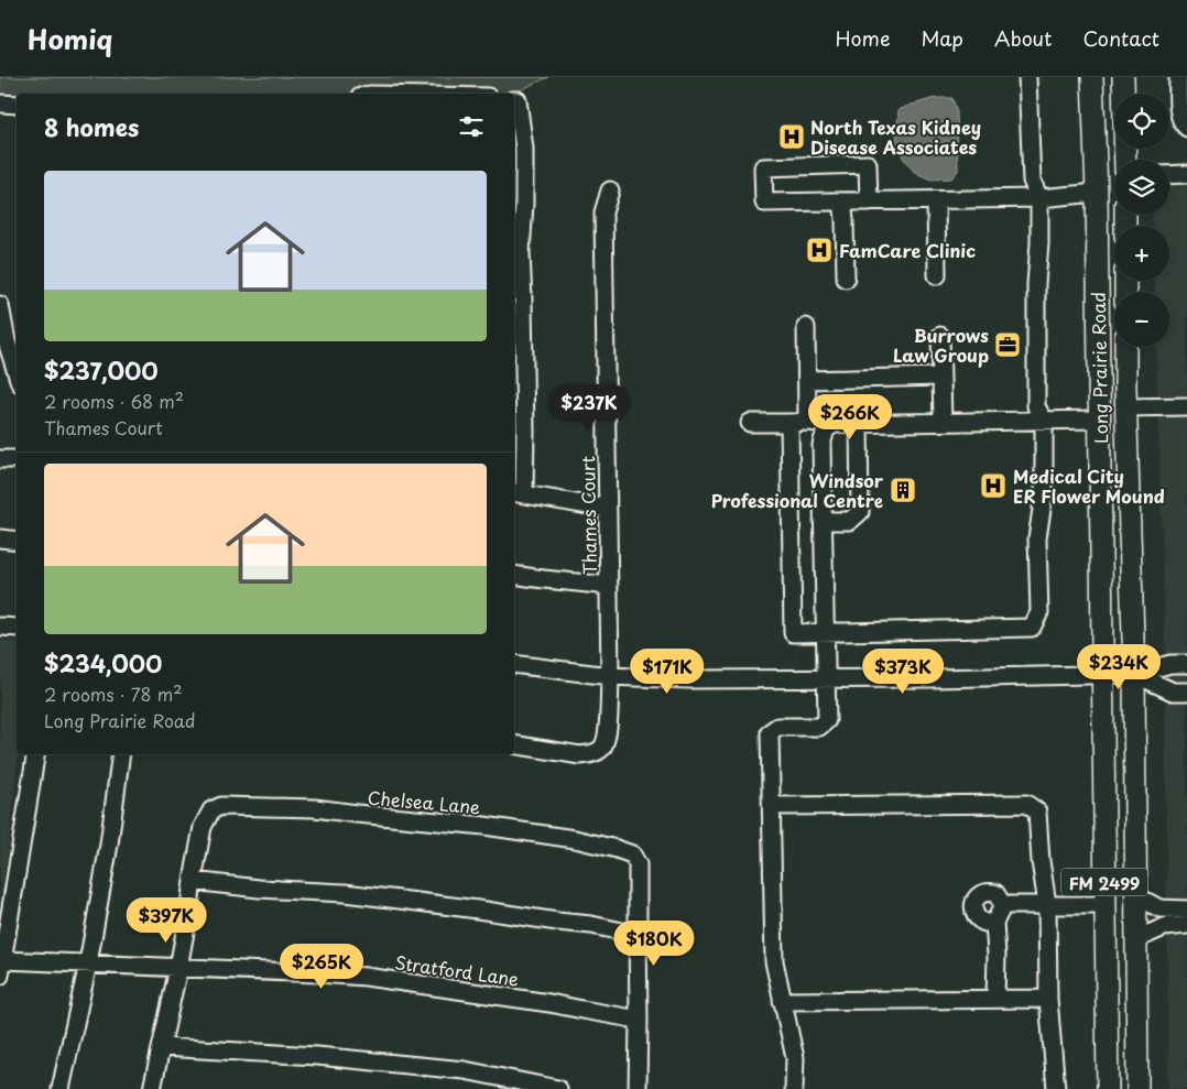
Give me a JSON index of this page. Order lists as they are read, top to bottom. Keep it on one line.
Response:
{"streets":{"main road":["Long Prairie Road","FM 2499"],"street":["Thames Court","Chelsea Lane","Stratford Lane"]},"places":{"hospital":["North Texas Kidney Disease Associates","FamCare Clinic","Medical City ER Flower Mound"],"office":["Burrows Law Group"],"building":["Windsor Professional Centre"]},"page":{"header":"Homiq","nav":["Home","Map","About","Contact"],"map_buttons":["+","−"],"heading":"8 homes","list":[{"name":"$237,000","note":"2 rooms · 68 m² · Thames Court"},{"name":"$234,000","note":"2 rooms · 78 m² · Long Prairie Road"}],"price":["$237K","$266K","$234K","$171K","$373K","$397K","$180K","$265K"]}}
